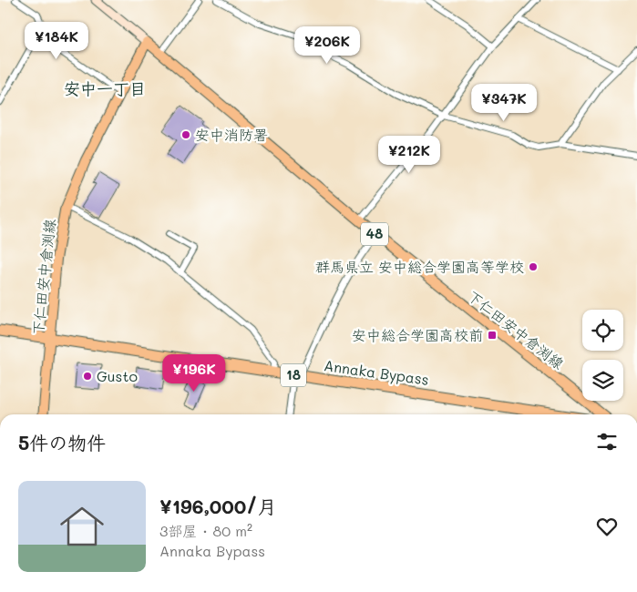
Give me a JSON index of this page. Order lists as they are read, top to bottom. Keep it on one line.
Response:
{"streets":{"highway":["Annaka Bypass","18"],"main road":["48","下仁田安中倉渕線"]},"crossings":[["下仁田安中倉渕線","Annaka Bypass"]],"districts":["安中一丁目"],"places":{"other":["安中消防署","群馬県立 安中総合学園高等学校","Gusto"],"transit":["安中総合学園高校前"]},"page":{"price":["¥184K","¥206K","¥347K","¥212K","¥196K"],"heading":"5件の物件","list":[{"name":"¥196,000/月","note":"3部屋 · 80 m² · Annaka Bypass"}]}}
